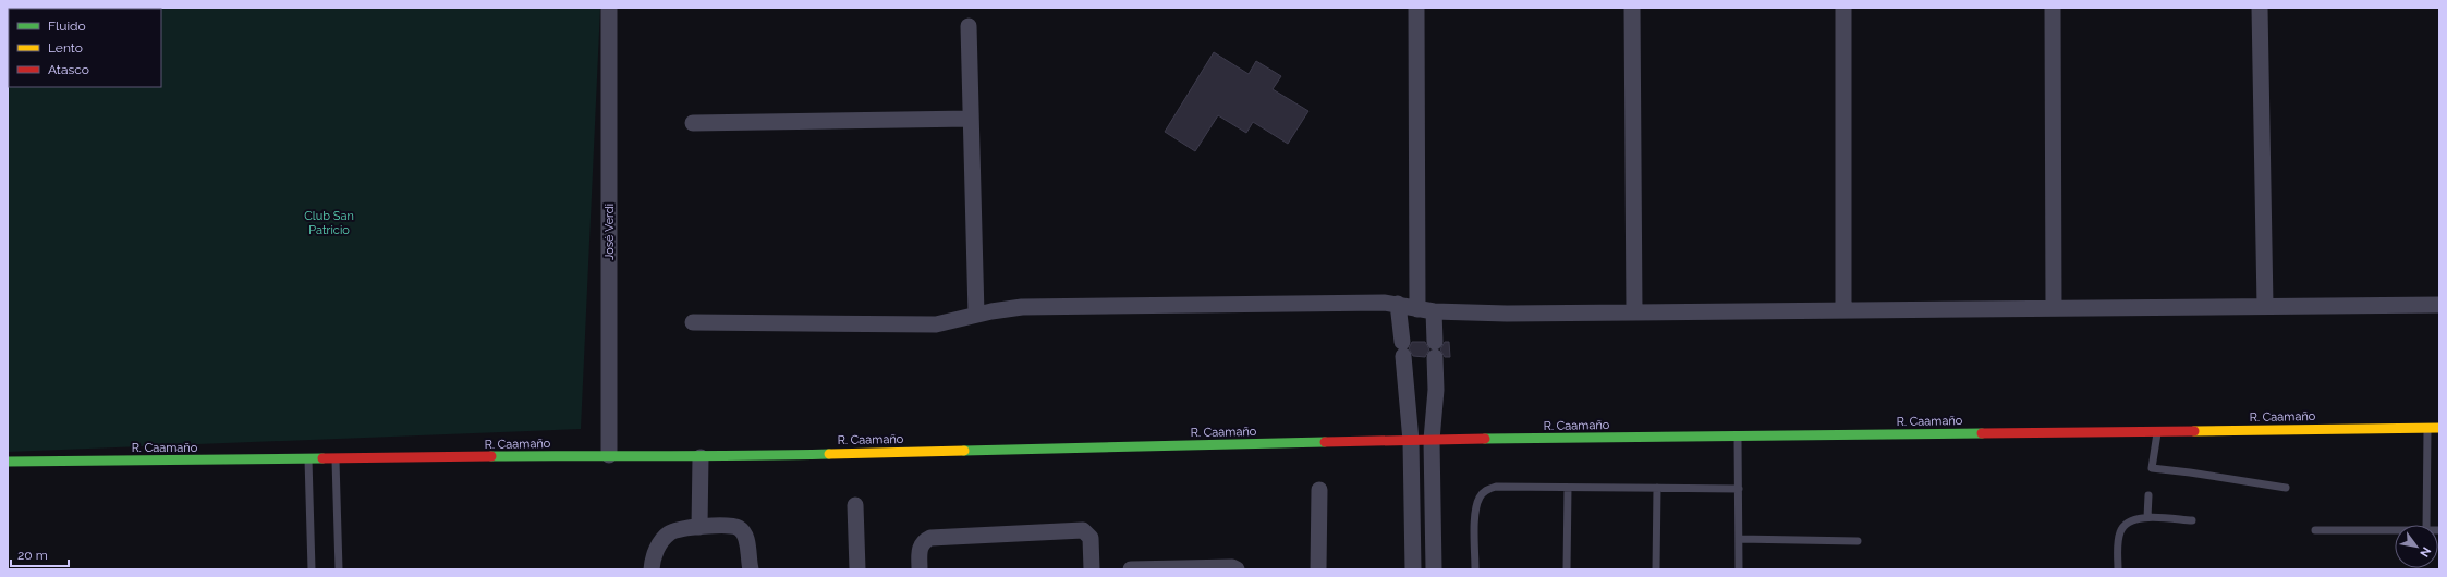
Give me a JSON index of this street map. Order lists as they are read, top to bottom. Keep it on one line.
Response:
{"streets":{"street":["José Verdi","R. Caamaño"]},"crossings":[["José Verdi","R. Caamaño"]],"parks":["Club San Patricio"],"legend":["Fluido","Lento","Atasco"],"scale_bar":"20 m","north":"bottom right"}
